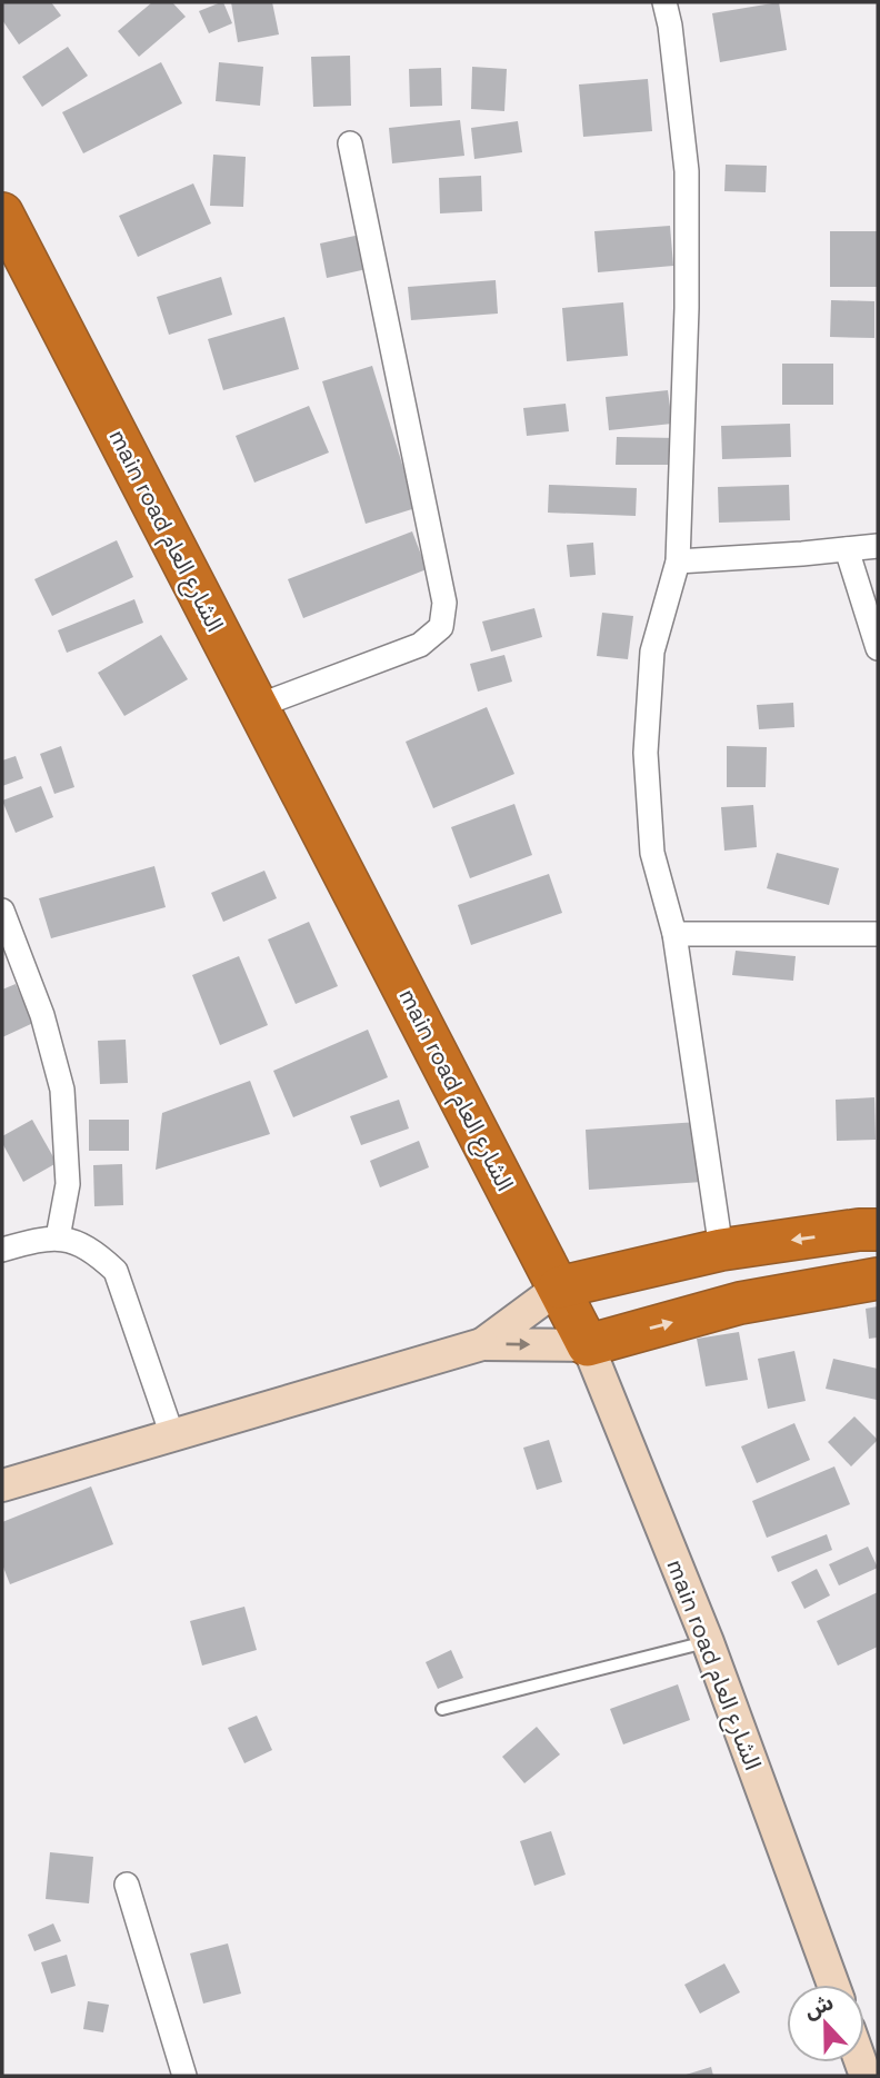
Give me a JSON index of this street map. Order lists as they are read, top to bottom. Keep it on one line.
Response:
{"streets":{"highway":["main road الشارع العام"]},"north":"top"}
